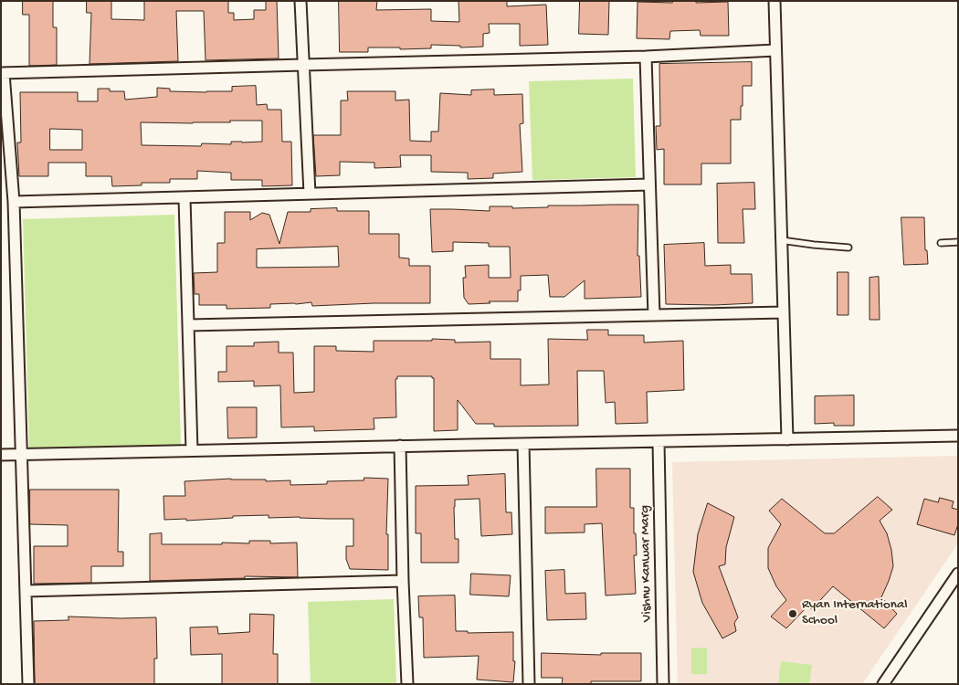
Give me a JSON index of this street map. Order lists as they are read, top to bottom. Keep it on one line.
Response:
{"streets":{"street":["Vishnu Kanwar Marg"]},"places":["Ryan International School"]}
